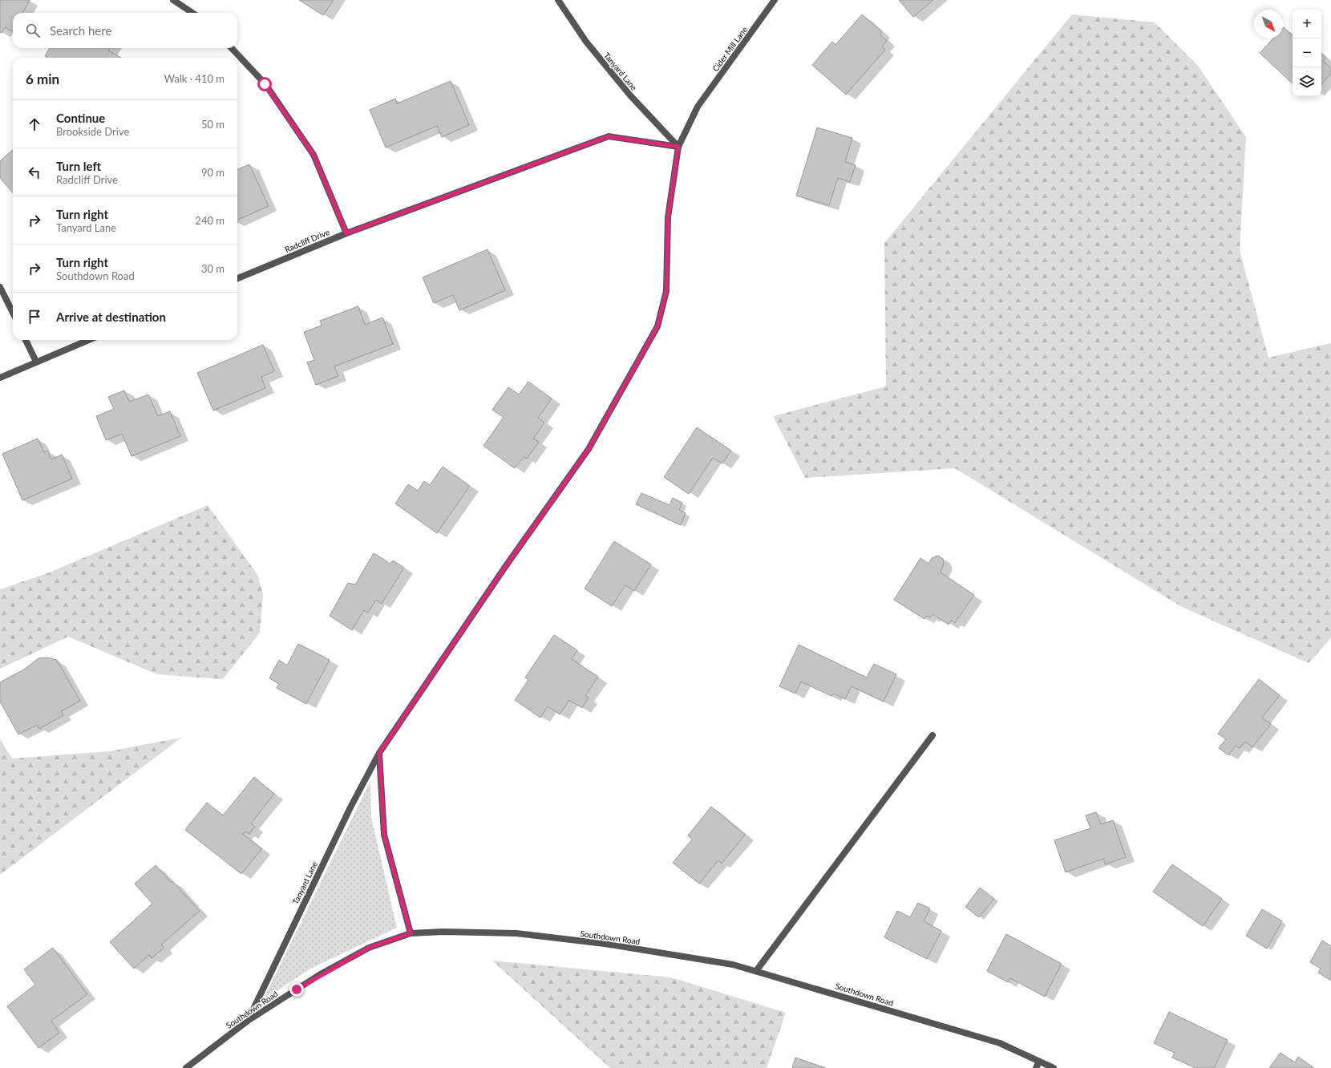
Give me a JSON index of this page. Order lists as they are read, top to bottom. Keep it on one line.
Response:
{"streets":{"street":["Cider Mill Lane","Tanyard Lane","Radcliff Drive","Southdown Road"]},"crossings":[["Cider Mill Lane","Tanyard Lane"],["Tanyard Lane","Radcliff Drive"],["Tanyard Lane","Southdown Road"]],"north":"bottom right","page":{"map_buttons":["+","−"],"search":"Search here","heading":["6 min","Walk · 410 m"],"list":[["Continue","Brookside Drive","50 m"],["Turn left","Radcliff Drive","90 m"],["Turn right","Tanyard Lane","240 m"],["Turn right","Southdown Road","30 m"],"Arrive at destination"]}}
